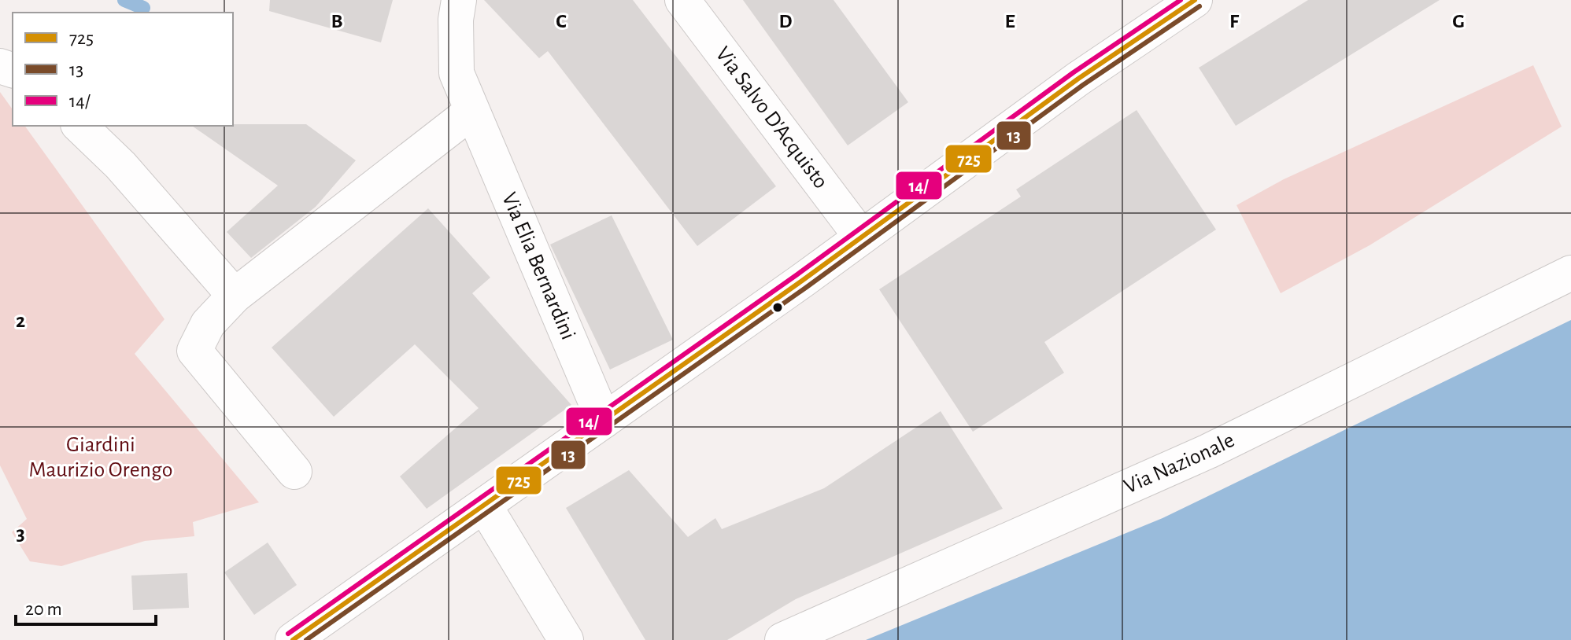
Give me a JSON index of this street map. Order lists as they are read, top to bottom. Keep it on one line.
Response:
{"streets":{"main road":["Via Salvo D'Acquisto","Via Elia Bernardini","Via Nazionale"]},"parks":["Giardini Maurizio Orengo"],"lines":["transit line 725","transit line 14/","transit line 13"],"legend":["725","13","14/"],"scale_bar":"20 m","grid":{"columns":["B","C","D","E","F","G"],"rows":["2","3"]}}
